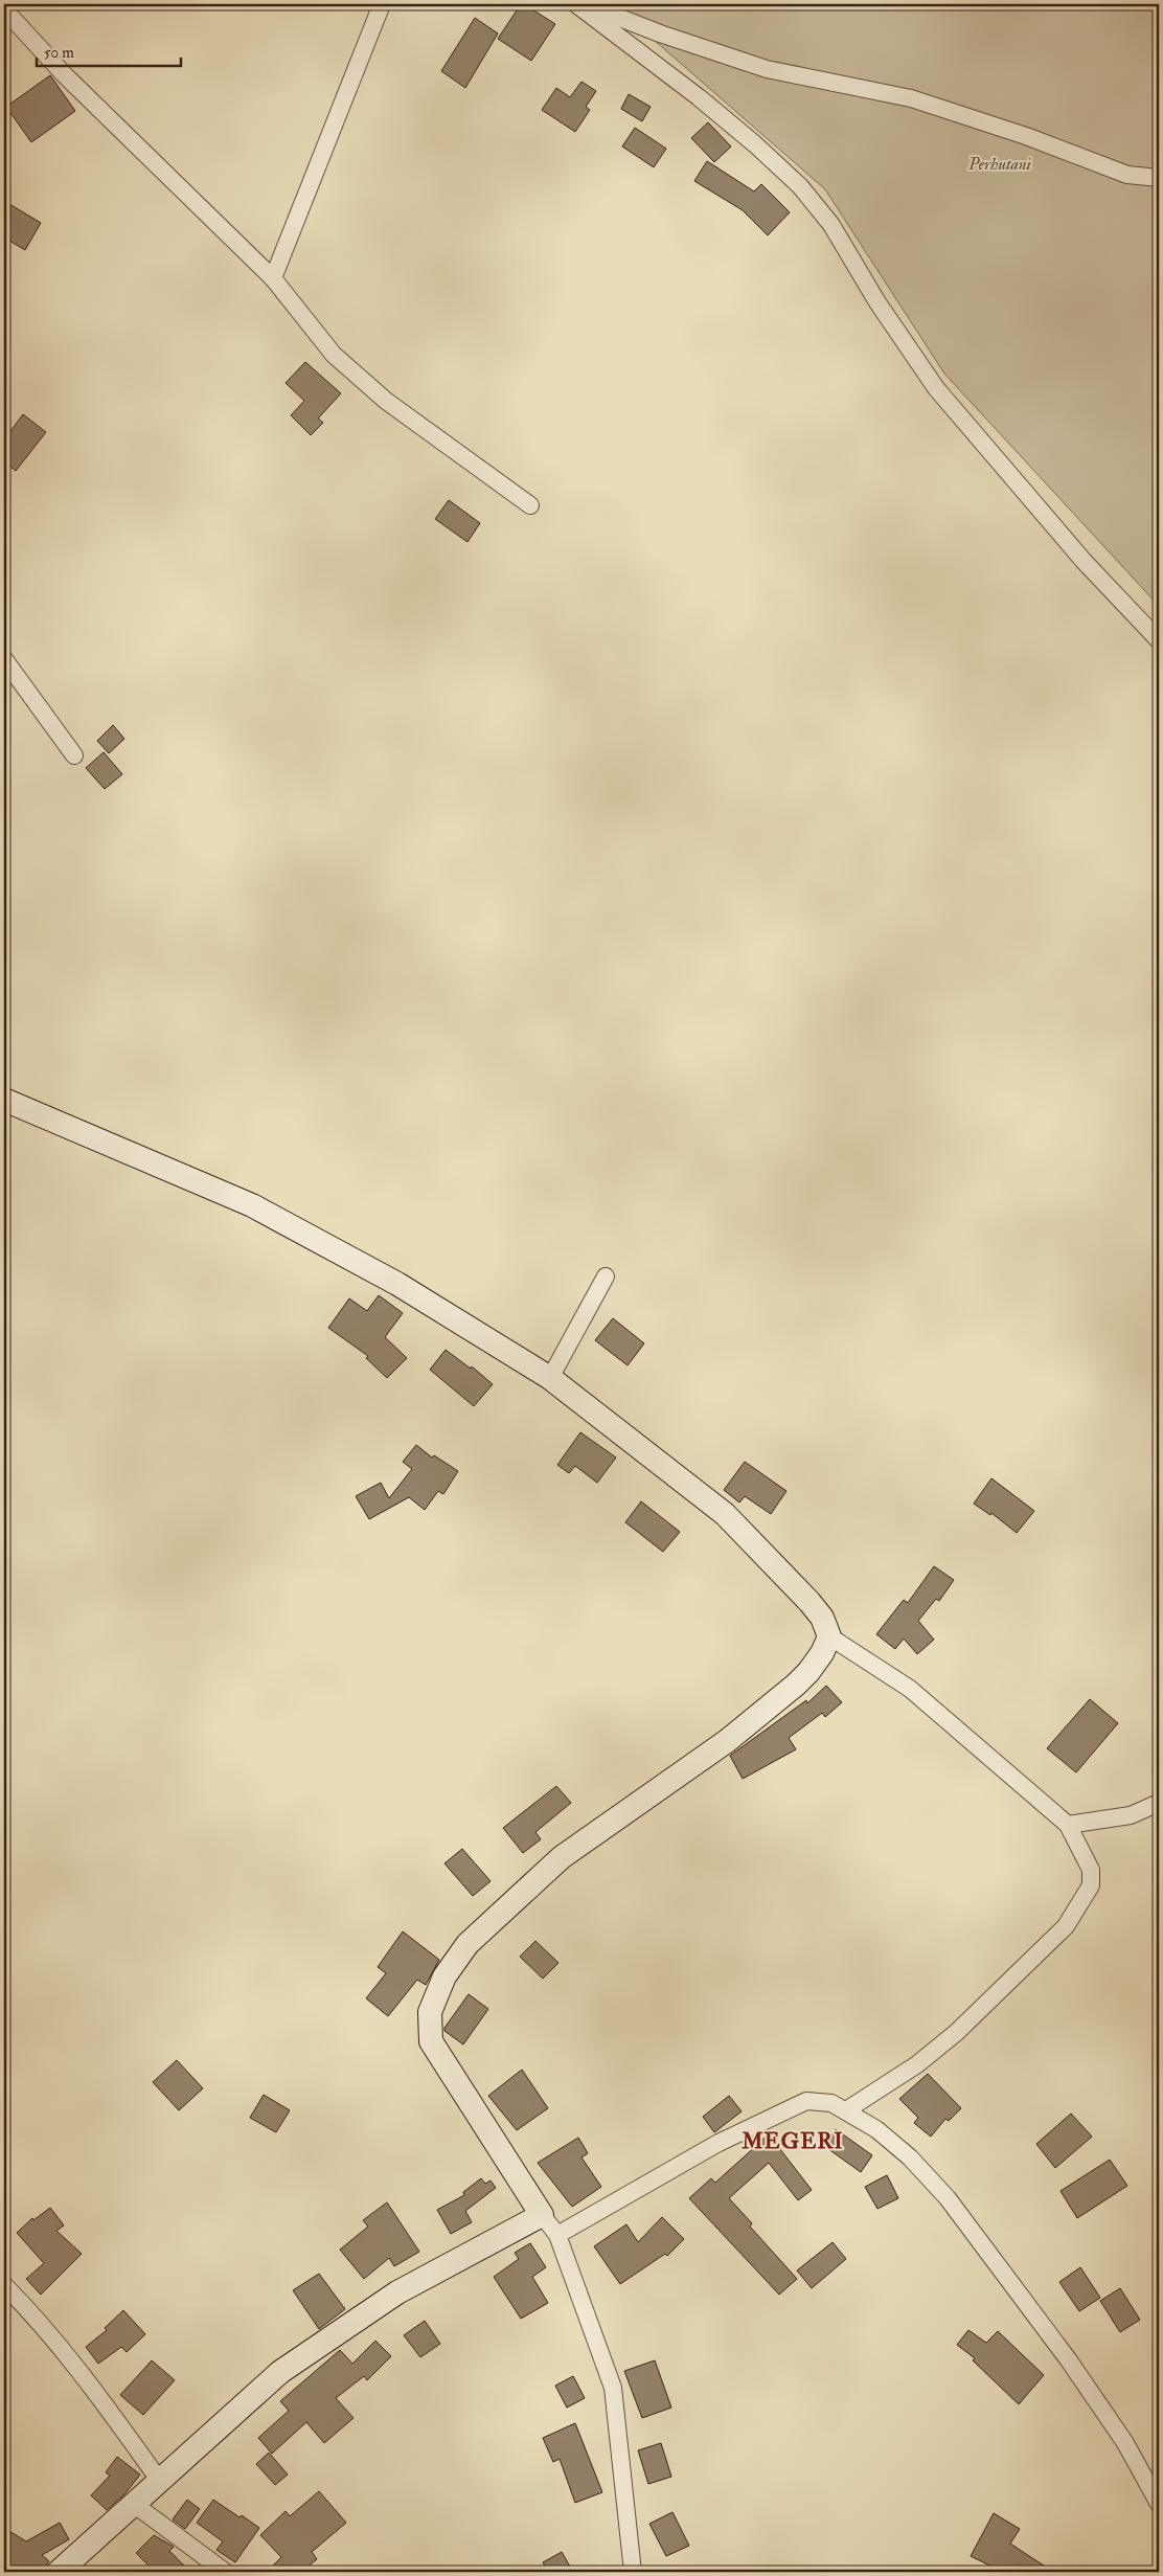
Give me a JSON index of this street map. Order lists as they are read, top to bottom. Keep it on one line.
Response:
{"districts":["MEGERI"],"parks":["Perhutani"],"scale_bar":"50 m"}
